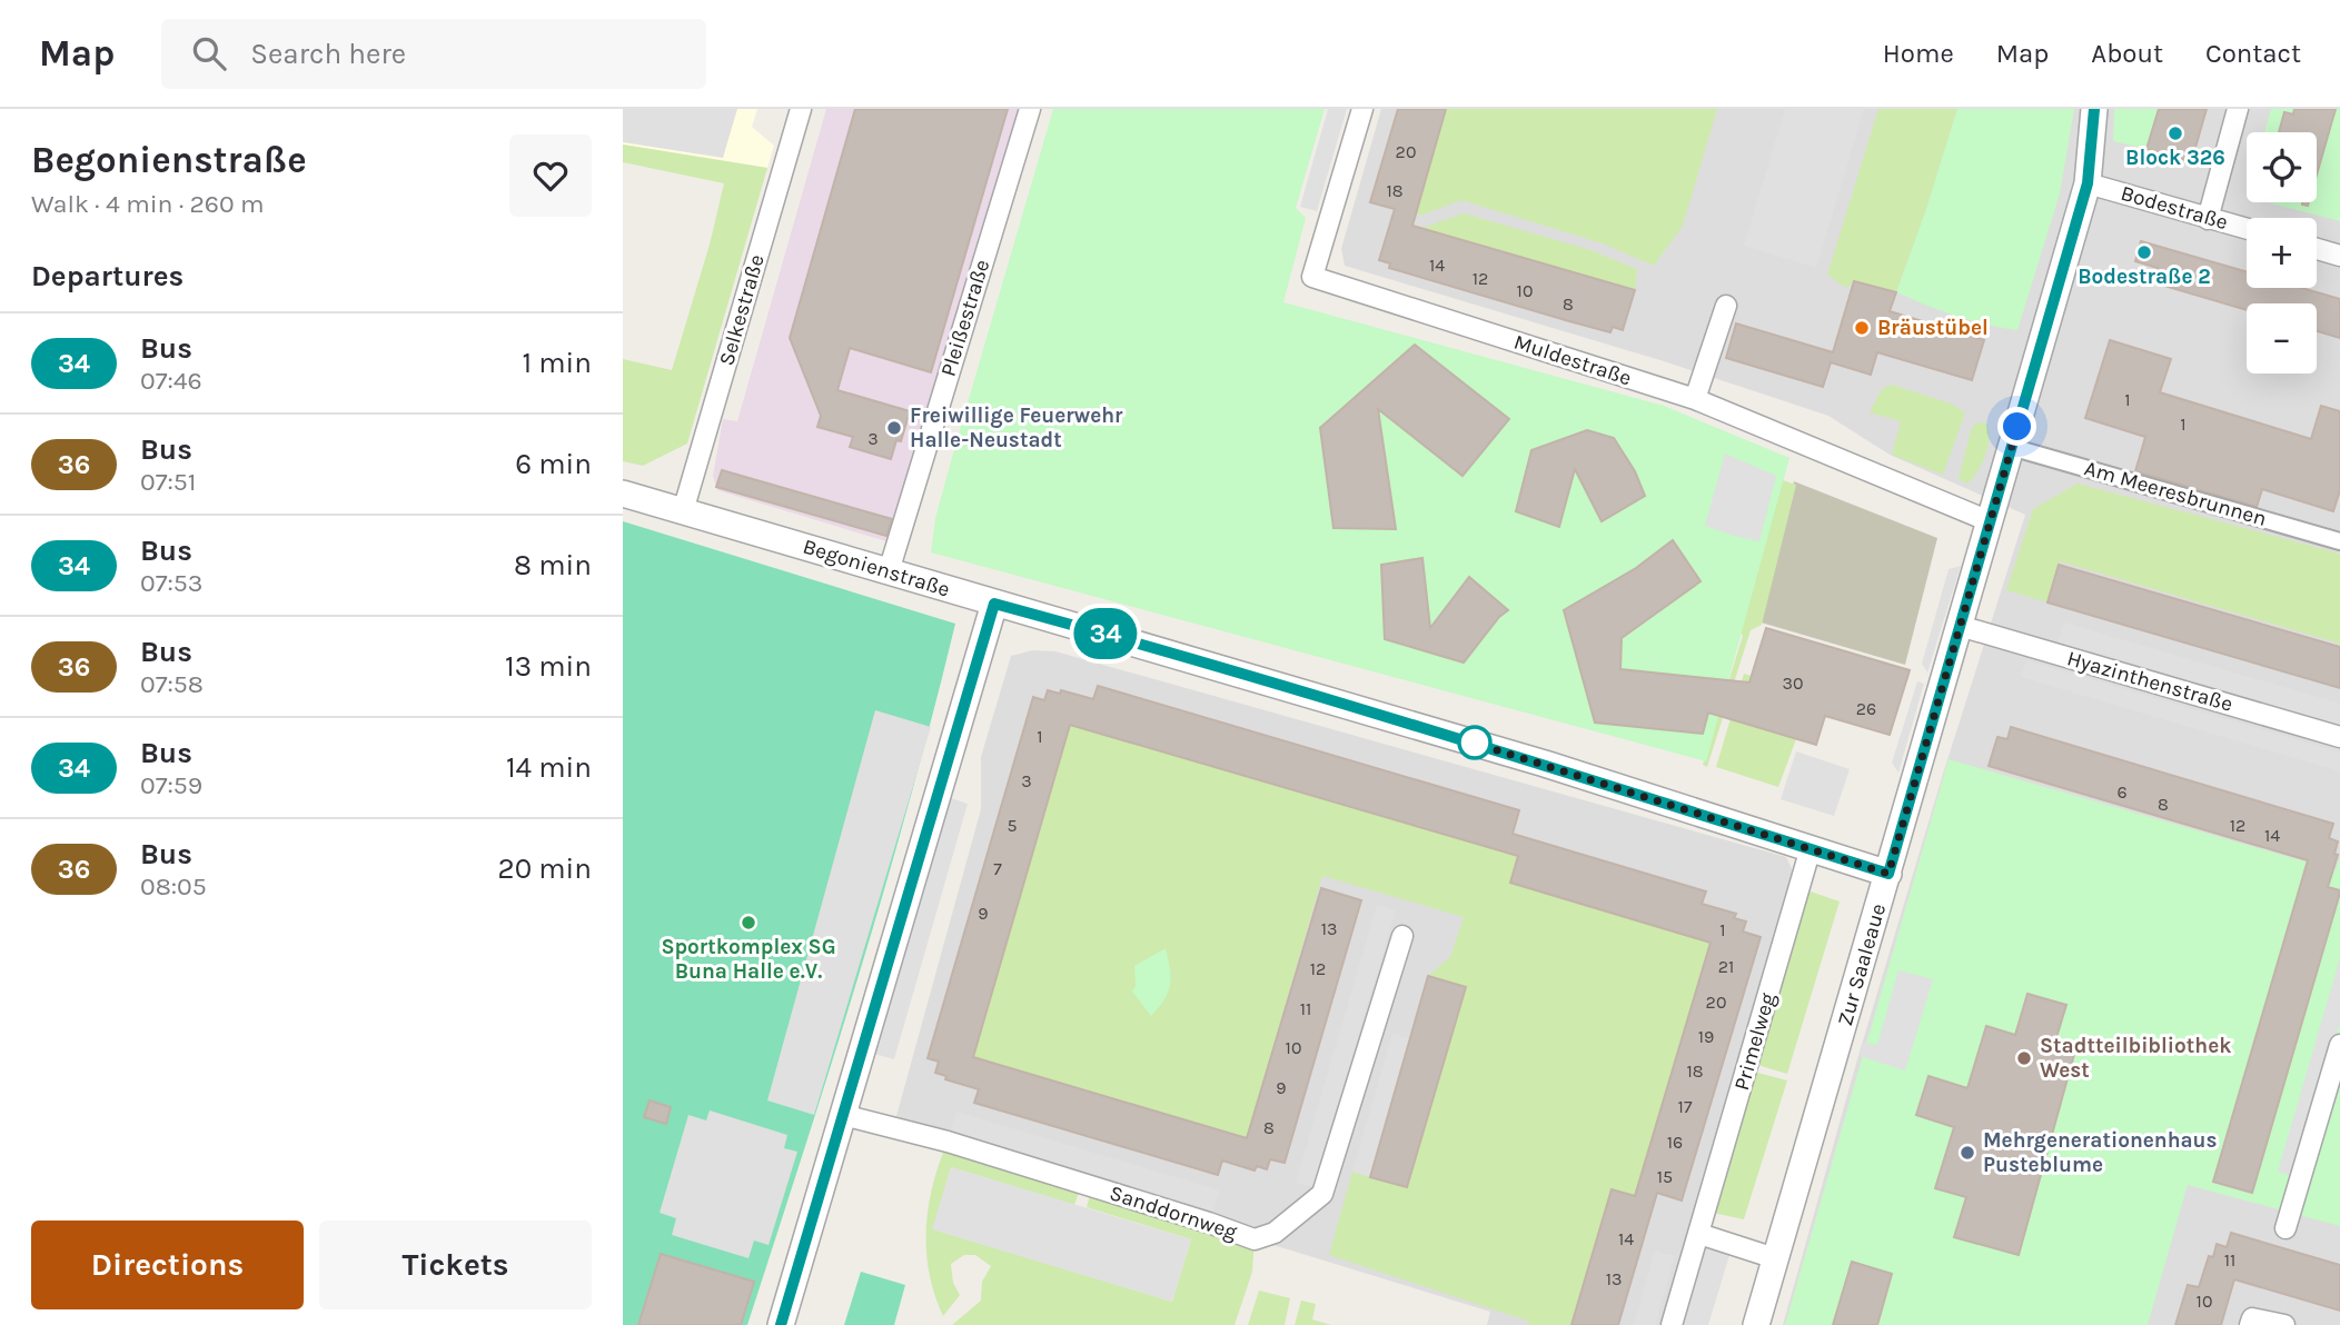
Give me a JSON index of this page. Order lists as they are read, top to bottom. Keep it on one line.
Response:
{"streets":{"street":["Bodestraße","Selkestraße","Pleißestraße","Muldestraße","Am Meeresbrunnen","Begonienstraße","Hyazinthenstraße","Zur Saaleaue","Primelweg","Sanddornweg"]},"crossings":[["Bodestraße","Zur Saaleaue"],["Selkestraße","Begonienstraße"],["Pleißestraße","Begonienstraße"],["Muldestraße","Zur Saaleaue"],["Am Meeresbrunnen","Zur Saaleaue"],["Begonienstraße","Zur Saaleaue"],["Begonienstraße","Primelweg"],["Hyazinthenstraße","Zur Saaleaue"]],"places":["Block 326","Bodestraße 2","Bräustübel","Freiwillige Feuerwehr Halle-Neustadt","Sportkomplex SG Buna Halle e.V.","Stadtteilbibliothek West","Mehrgenerationenhaus Pusteblume"],"lines":["bus line 34"],"house_numbers":["20","18","14","12","10","8","1","1","3","30","26","1","3","6","8","5","12","14","7","9","13","1","21","12","20","11","19","10","18","9","17","8","16","15","14","11","13","10"],"page":{"header":"Map","search":"Search here","nav":["Home","Map","About","Contact"],"heading":[["Begonienstraße","Walk · 4 min · 260 m"],"Departures"],"on_map":"34","map_buttons":["+","−"],"list":[{"mark":"34","name":"Bus","note":"07:46","value":"1 min"},{"mark":"36","name":"Bus","note":"07:51","value":"6 min"},{"mark":"34","name":"Bus","note":"07:53","value":"8 min"},{"mark":"36","name":"Bus","note":"07:58","value":"13 min"},{"mark":"34","name":"Bus","note":"07:59","value":"14 min"},{"mark":"36","name":"Bus","note":"08:05","value":"20 min"}],"buttons":["Directions","Tickets"]}}
